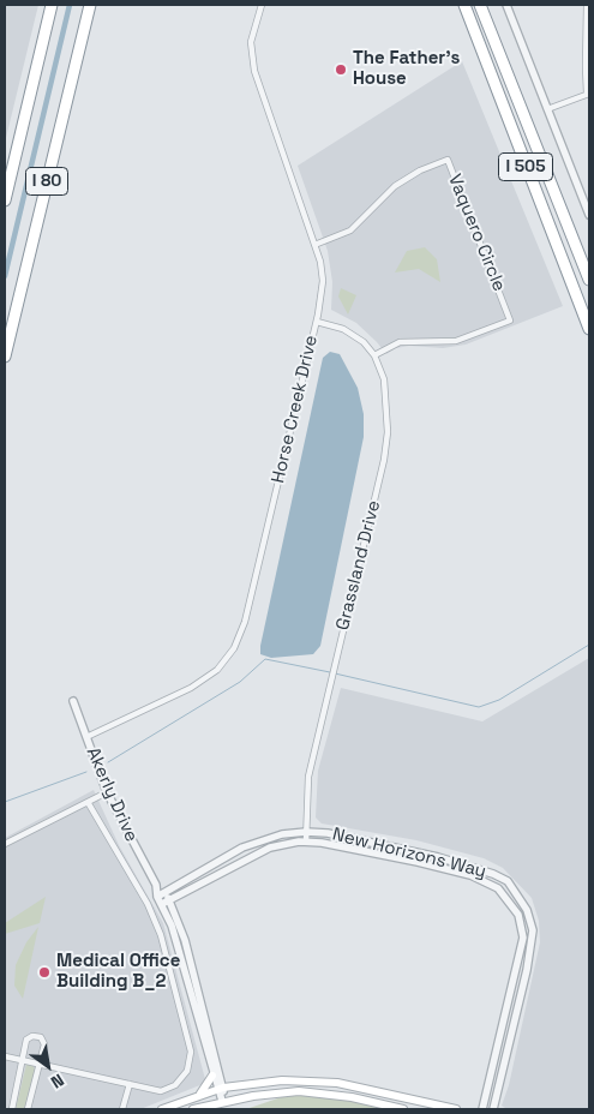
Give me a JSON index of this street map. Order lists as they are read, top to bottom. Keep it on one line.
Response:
{"streets":{"highway":["I 505","I 80"],"street":["Vaquero Circle","Horse Creek Drive","Grassland Drive","Akerly Drive","New Horizons Way"]},"crossings":[["Vaquero Circle","Horse Creek Drive"],["Vaquero Circle","Grassland Drive"],["Horse Creek Drive","Grassland Drive"],["Horse Creek Drive","Akerly Drive"],["Grassland Drive","New Horizons Way"],["Akerly Drive","New Horizons Way"]],"places":["The Father's House","Medical Office Building B_2"],"north":"bottom right"}
